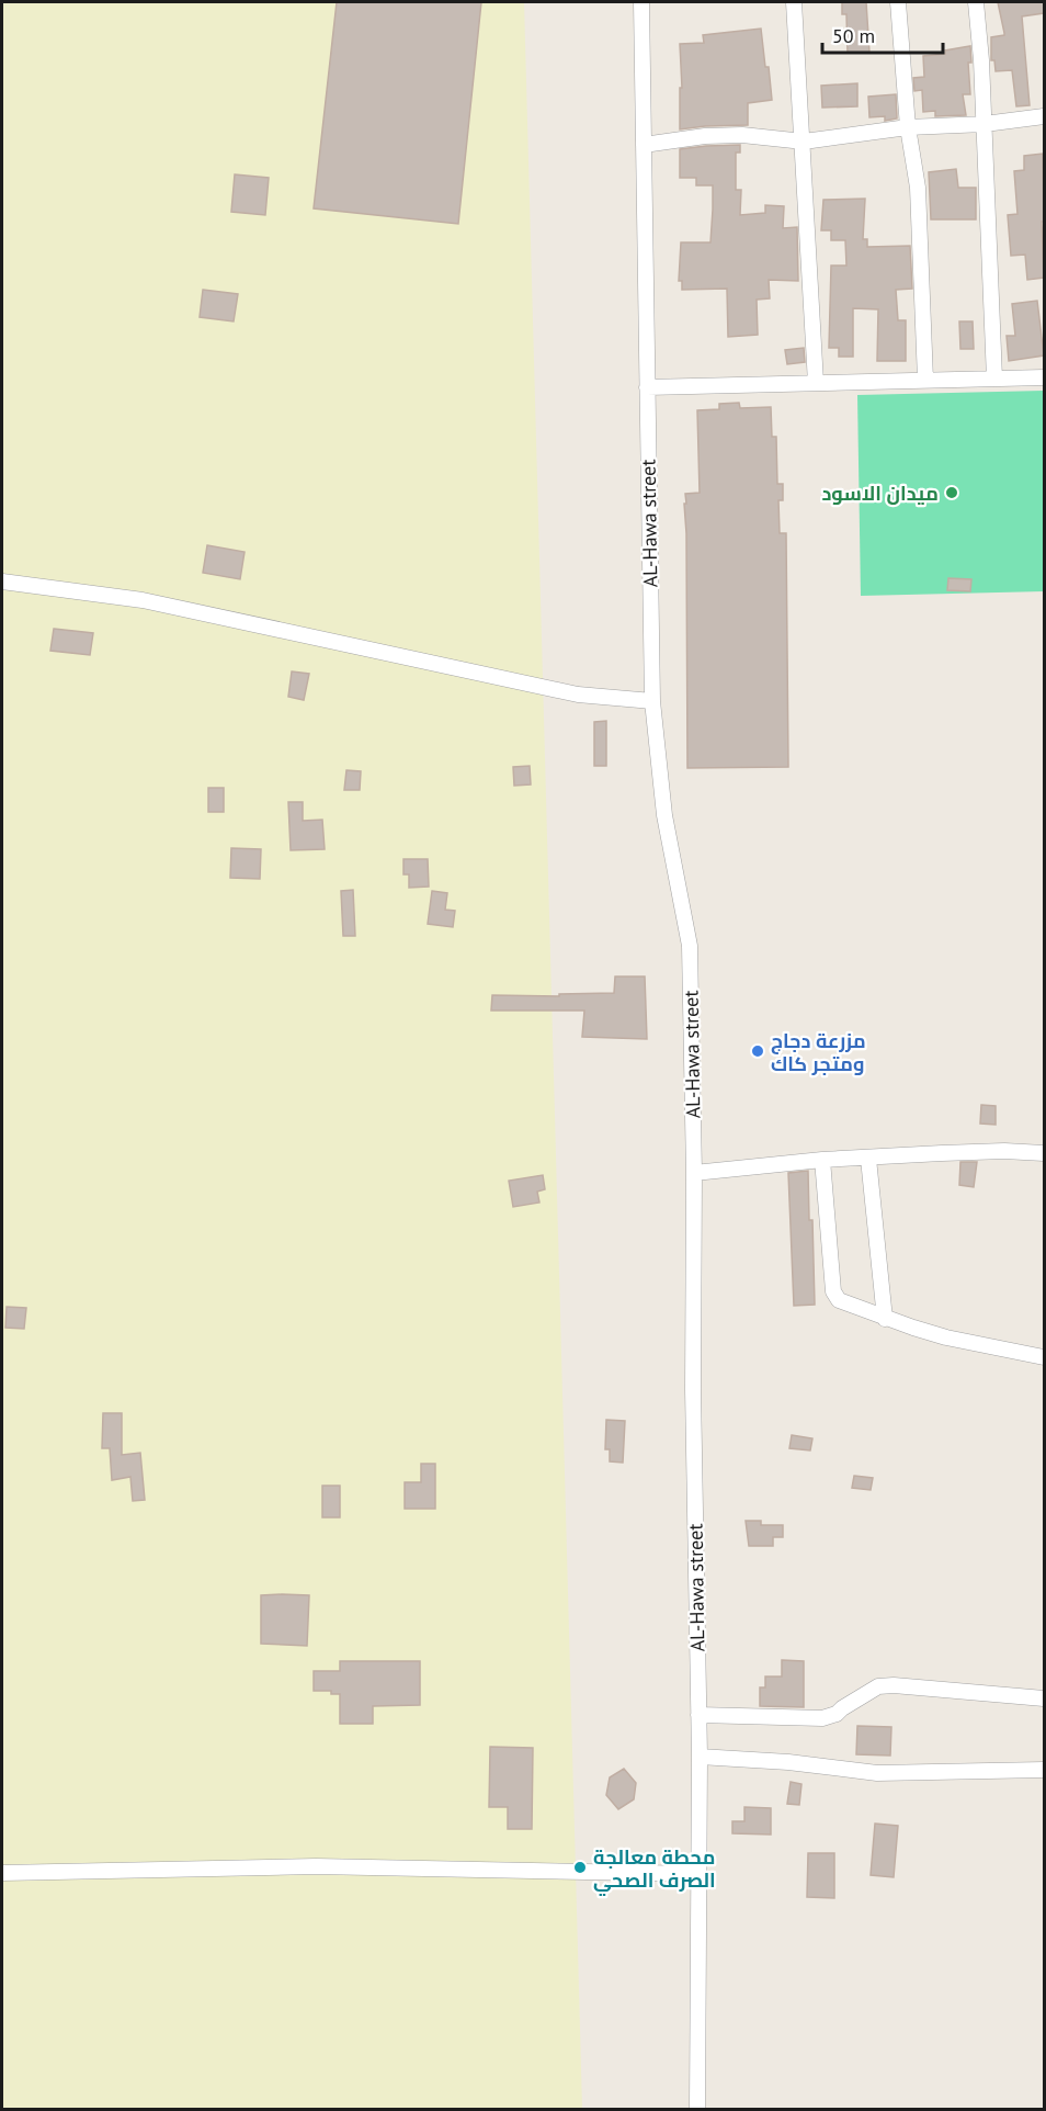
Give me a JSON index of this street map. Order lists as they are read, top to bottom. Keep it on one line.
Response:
{"streets":{"street":["AL-Hawa street"]},"places":["ميدان الاسود","مزرعة دجاج ومتجر كاك","محطة معالجة الصرف الصحي"],"scale_bar":"50 m"}
